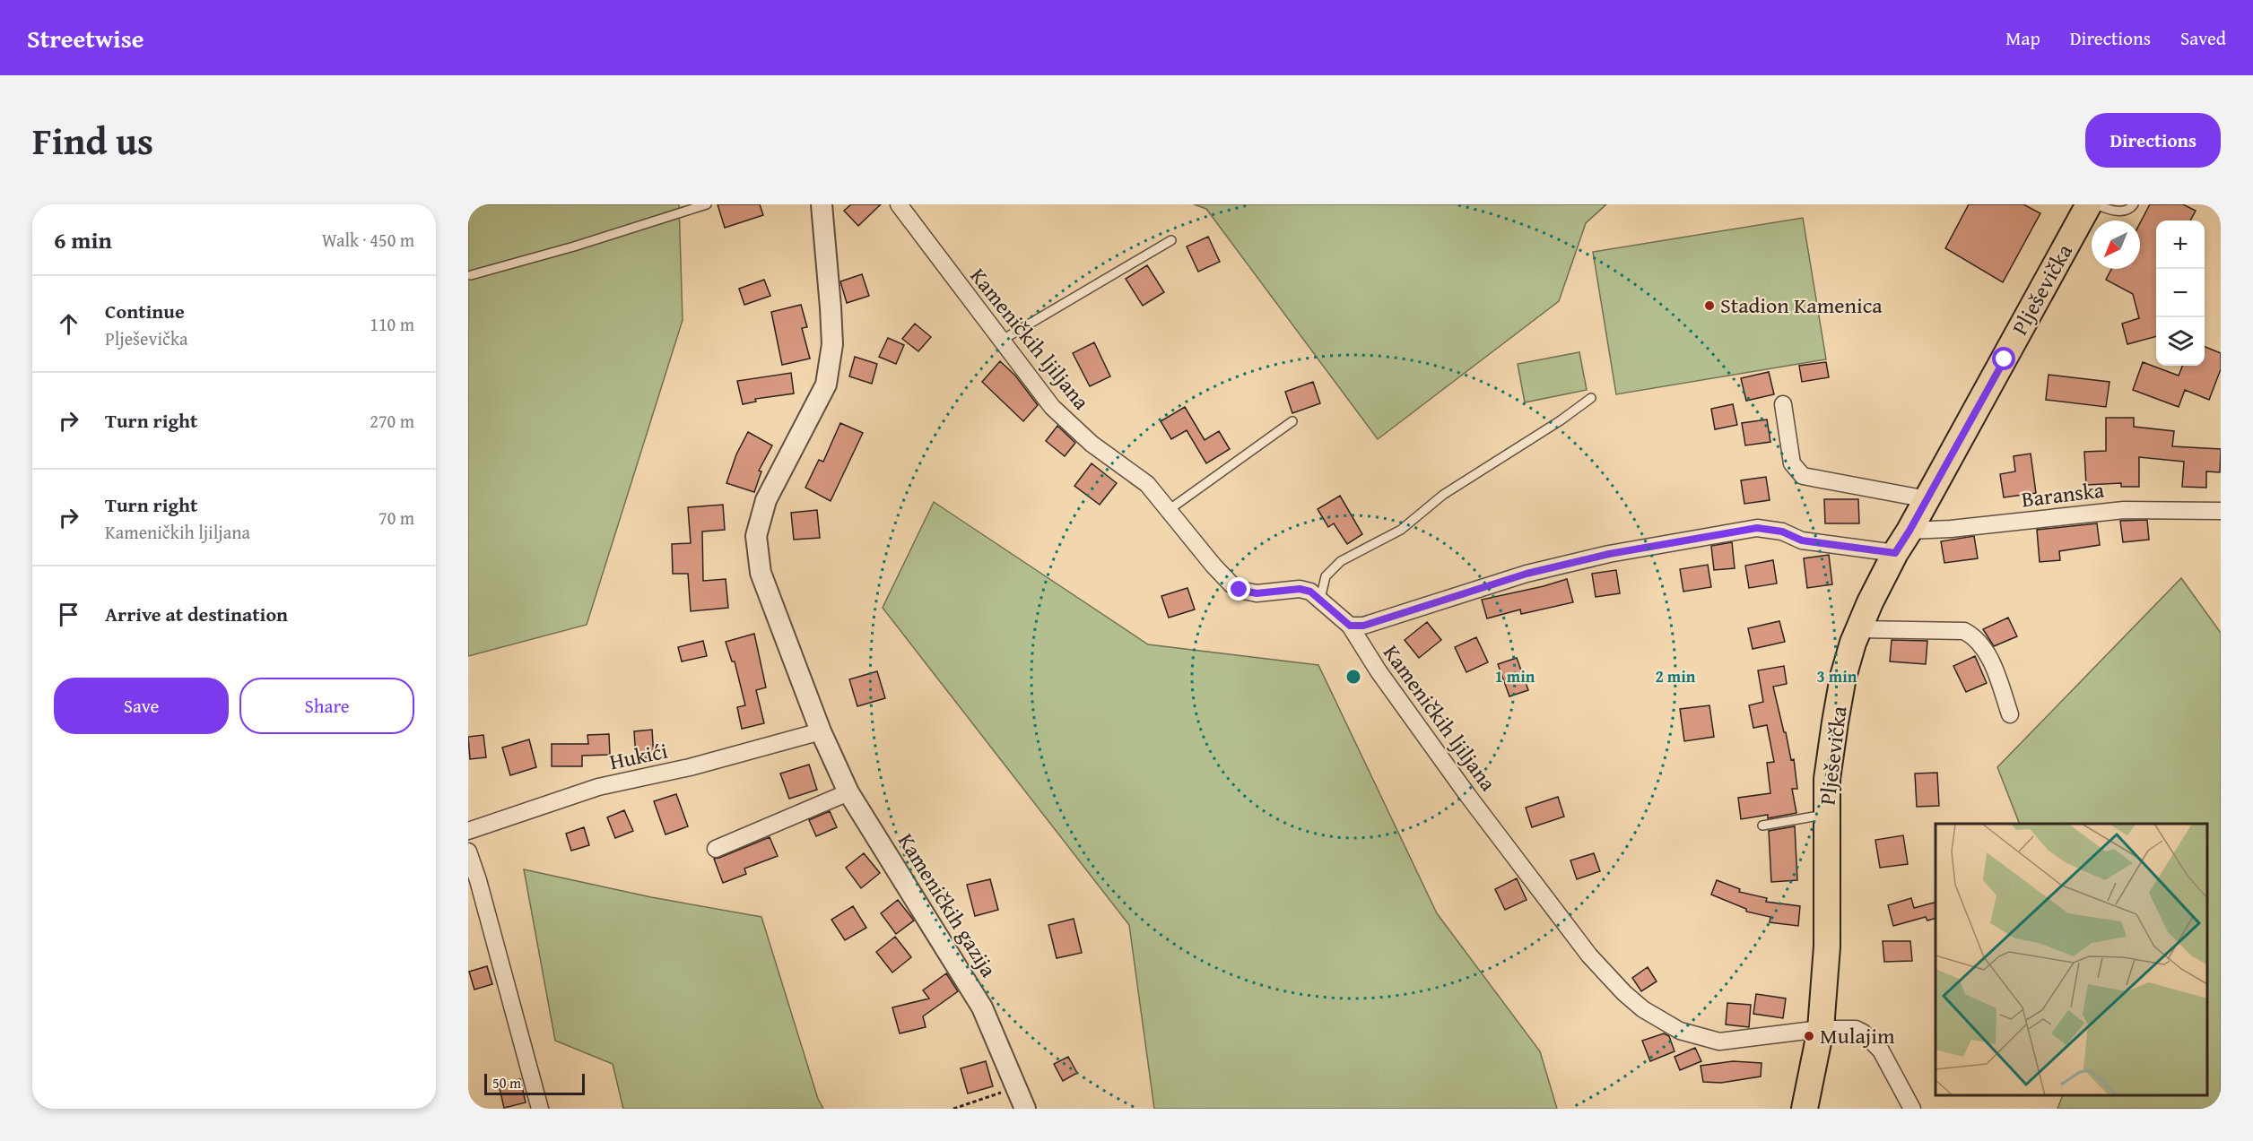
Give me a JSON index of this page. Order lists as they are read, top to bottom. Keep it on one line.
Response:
{"streets":{"main road":["Plješevička"],"street":["Kameničkih ljiljana","Baranska","Hukići","Kameničkih gazija"]},"crossings":[["Plješevička","Kameničkih ljiljana"],["Plješevička","Baranska"],["Hukići","Kameničkih gazija"]],"places":["Stadion Kamenica","Mulajim"],"scale_bar":"50 m","north":"bottom left","page":{"header":"Streetwise","nav":["Map","Directions","Saved"],"title":"Find us","buttons":["Directions",["Save","Share"]],"heading":["6 min","Walk · 450 m"],"map_buttons":["+","−"],"list":[["Continue","Plješevička","110 m"],["Turn right","270 m"],["Turn right","Kameničkih ljiljana","70 m"],"Arrive at destination"],"scale":"50 m"},"rings":["1 min","2 min","3 min"]}
